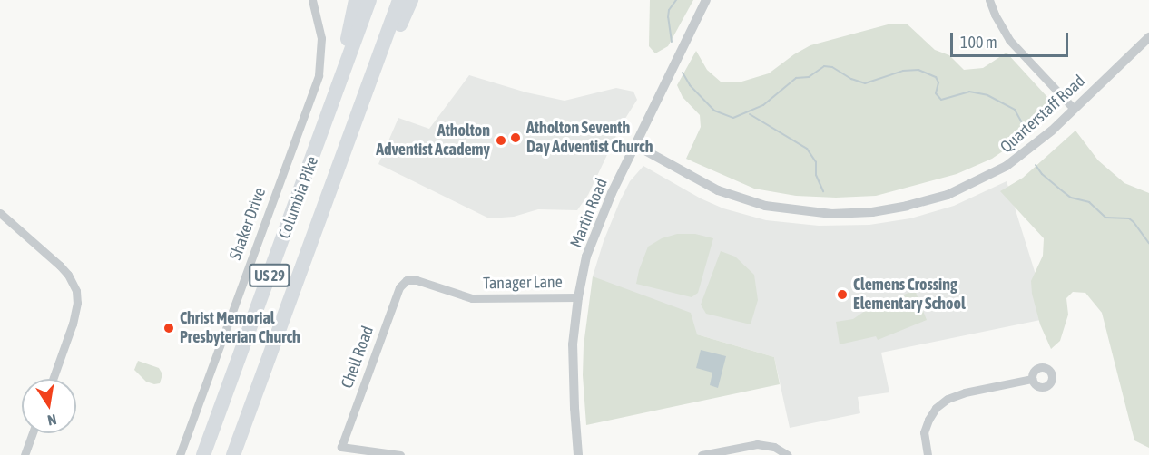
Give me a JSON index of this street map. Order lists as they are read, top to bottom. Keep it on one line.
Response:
{"streets":{"highway":["Columbia Pike","US 29"],"street":["Quarterstaff Road","Martin Road","Shaker Drive","Tanager Lane","Chell Road"]},"crossings":[["Quarterstaff Road","Martin Road"],["Martin Road","Tanager Lane"],["Tanager Lane","Chell Road"]],"places":["Atholton Seventh Day Adventist Church","Atholton Adventist Academy","Clemens Crossing Elementary School","Christ Memorial Presbyterian Church"],"scale_bar":"100 m","north":"bottom"}
